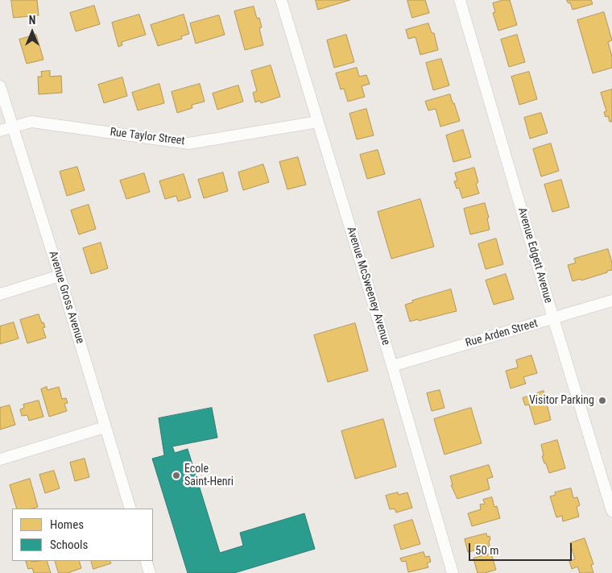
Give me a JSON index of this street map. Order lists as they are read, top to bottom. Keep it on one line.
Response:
{"streets":{"street":["Rue Taylor Street","Avenue Edgett Avenue","Avenue McSweeney Avenue","Avenue Gross Avenue","Rue Arden Street"]},"crossings":[["Rue Taylor Street","Avenue McSweeney Avenue"],["Rue Taylor Street","Avenue Gross Avenue"],["Avenue Edgett Avenue","Rue Arden Street"],["Avenue McSweeney Avenue","Rue Arden Street"]],"places":["Visitor Parking","Ecole Saint-Henri"],"legend":["Homes","Schools"],"scale_bar":"50 m","north":"top"}
